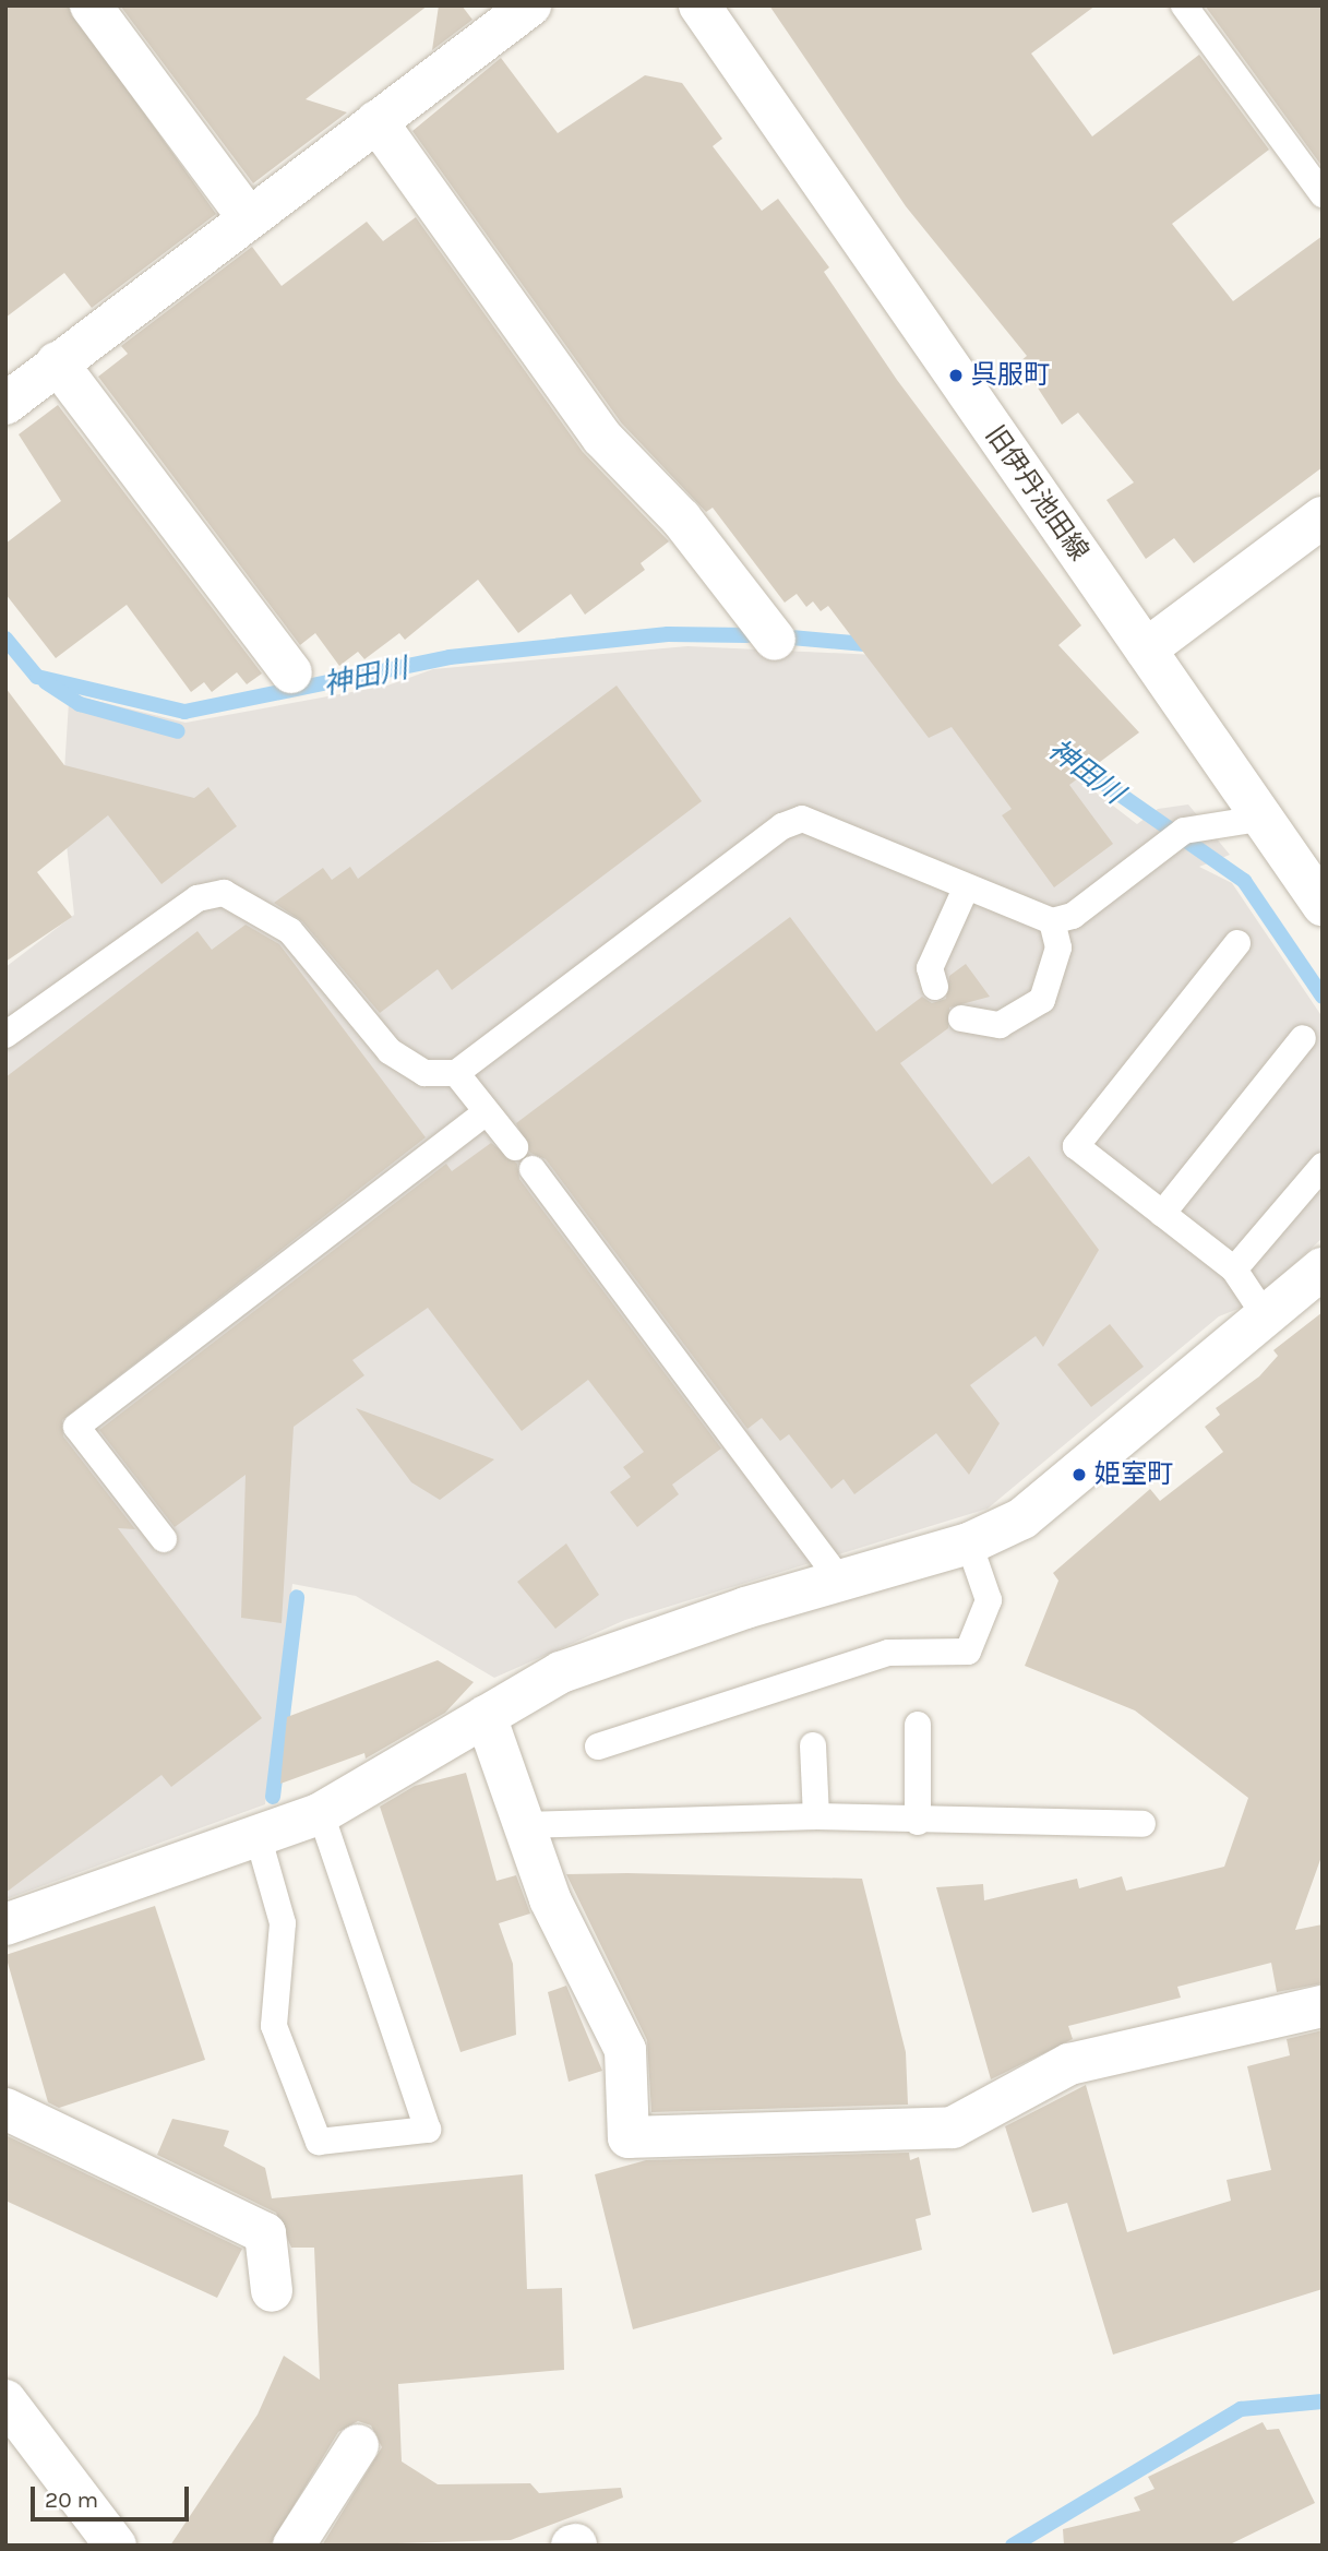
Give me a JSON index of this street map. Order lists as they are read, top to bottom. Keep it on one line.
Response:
{"streets":{"street":["旧伊丹池田線"]},"water":["神田川"],"places":["呉服町","姫室町"],"scale_bar":"20 m"}
